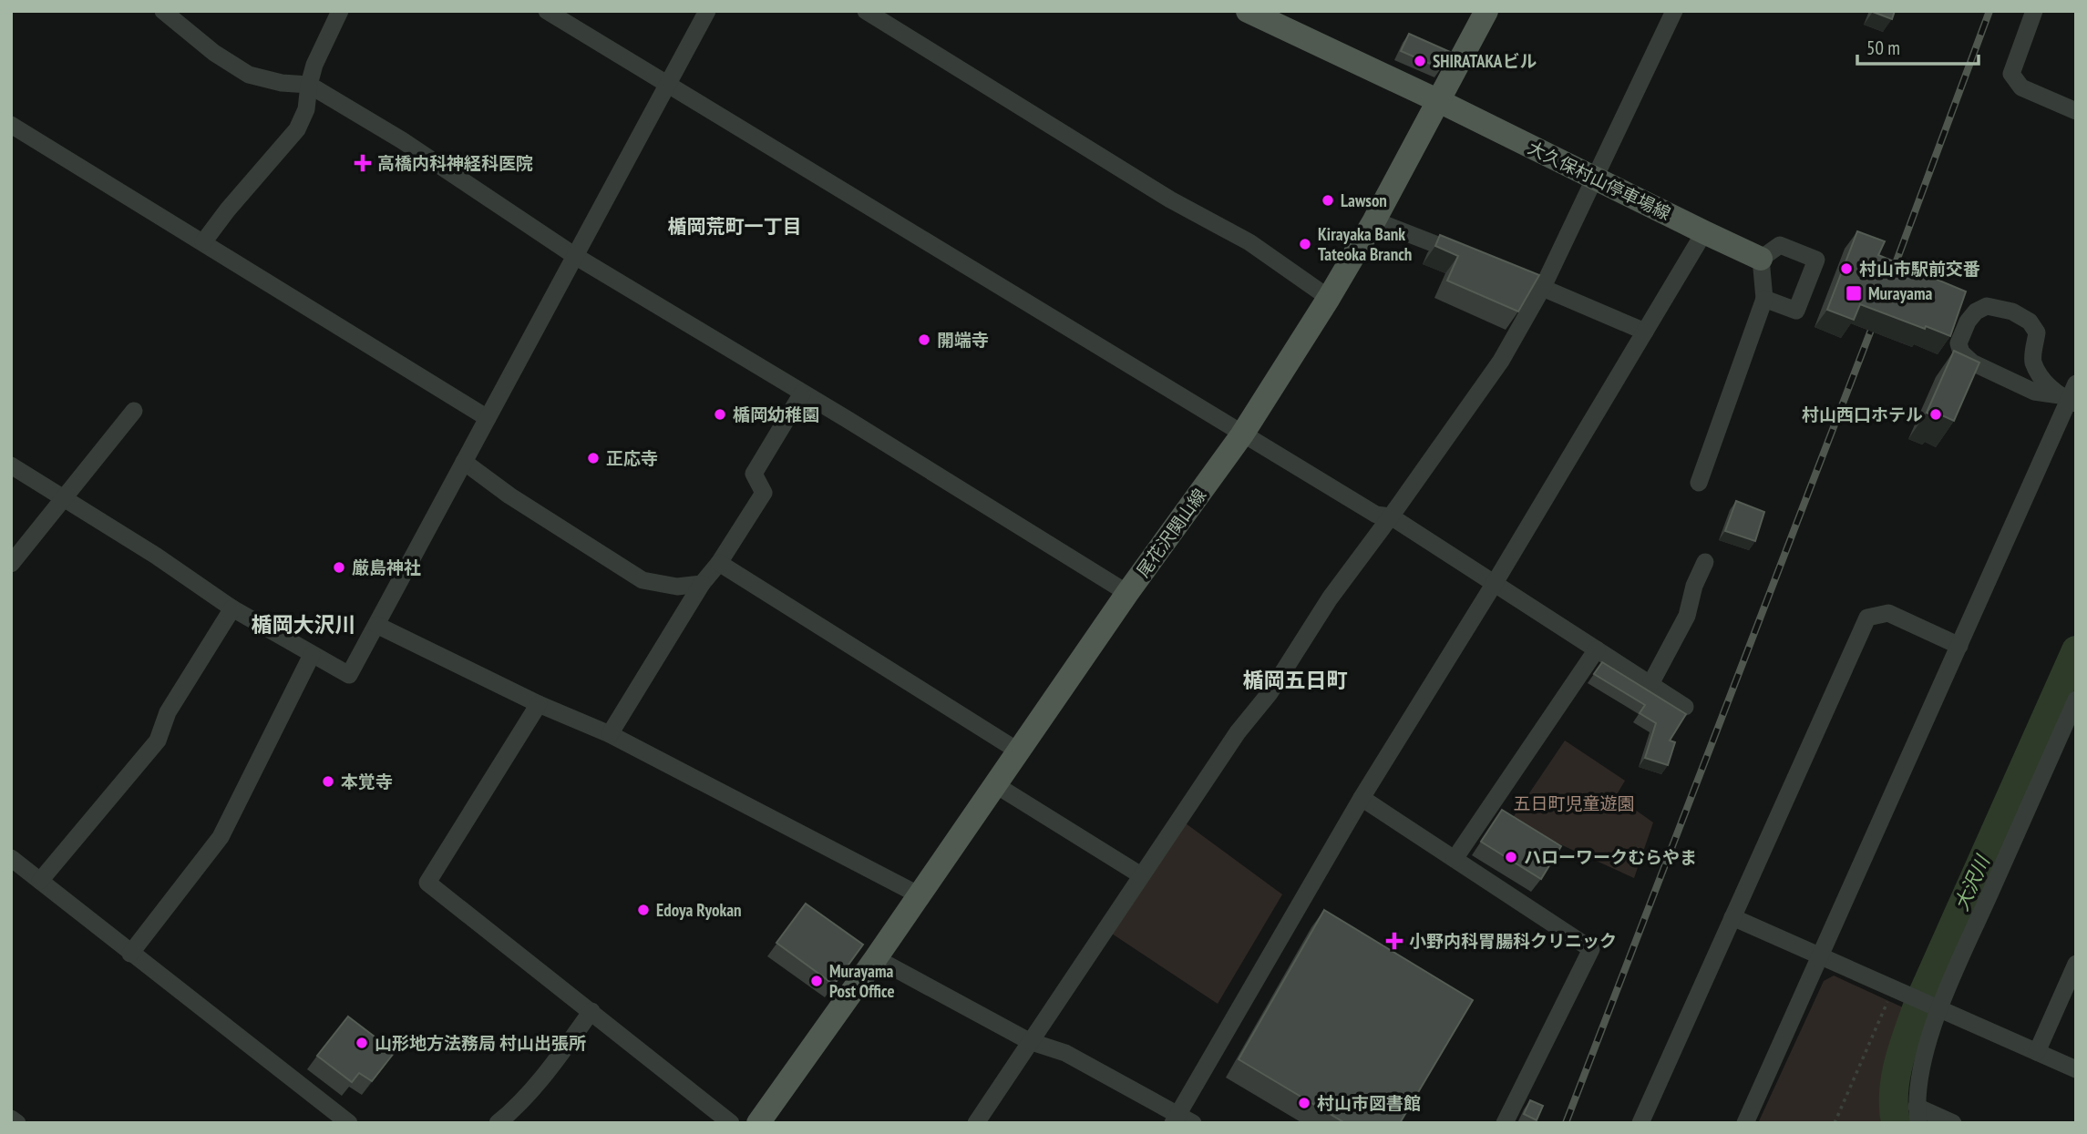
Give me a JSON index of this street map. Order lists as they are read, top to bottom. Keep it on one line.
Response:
{"streets":{"main road":["大久保村山停車場線","尾花沢関山線"]},"crossings":[["大久保村山停車場線","尾花沢関山線"]],"districts":["楯岡荒町一丁目","楯岡大沢川","楯岡五日町"],"water":["大沢川"],"parks":["五日町児童遊園"],"places":{"other":["SHIRATAKAビル","Lawson","Kirayaka Bank Tateoka Branch","村山市駅前交番","開端寺","楯岡幼稚園","村山西口ホテル","正応寺","厳島神社","本覚寺","ハローワークむらやま","Edoya Ryokan","Murayama Post Office","山形地方法務局 村山出張所","村山市図書館"],"health":["高橋内科神経科医院","小野内科胃腸科クリニック"],"transit":["Murayama"]},"scale_bar":"50 m"}
